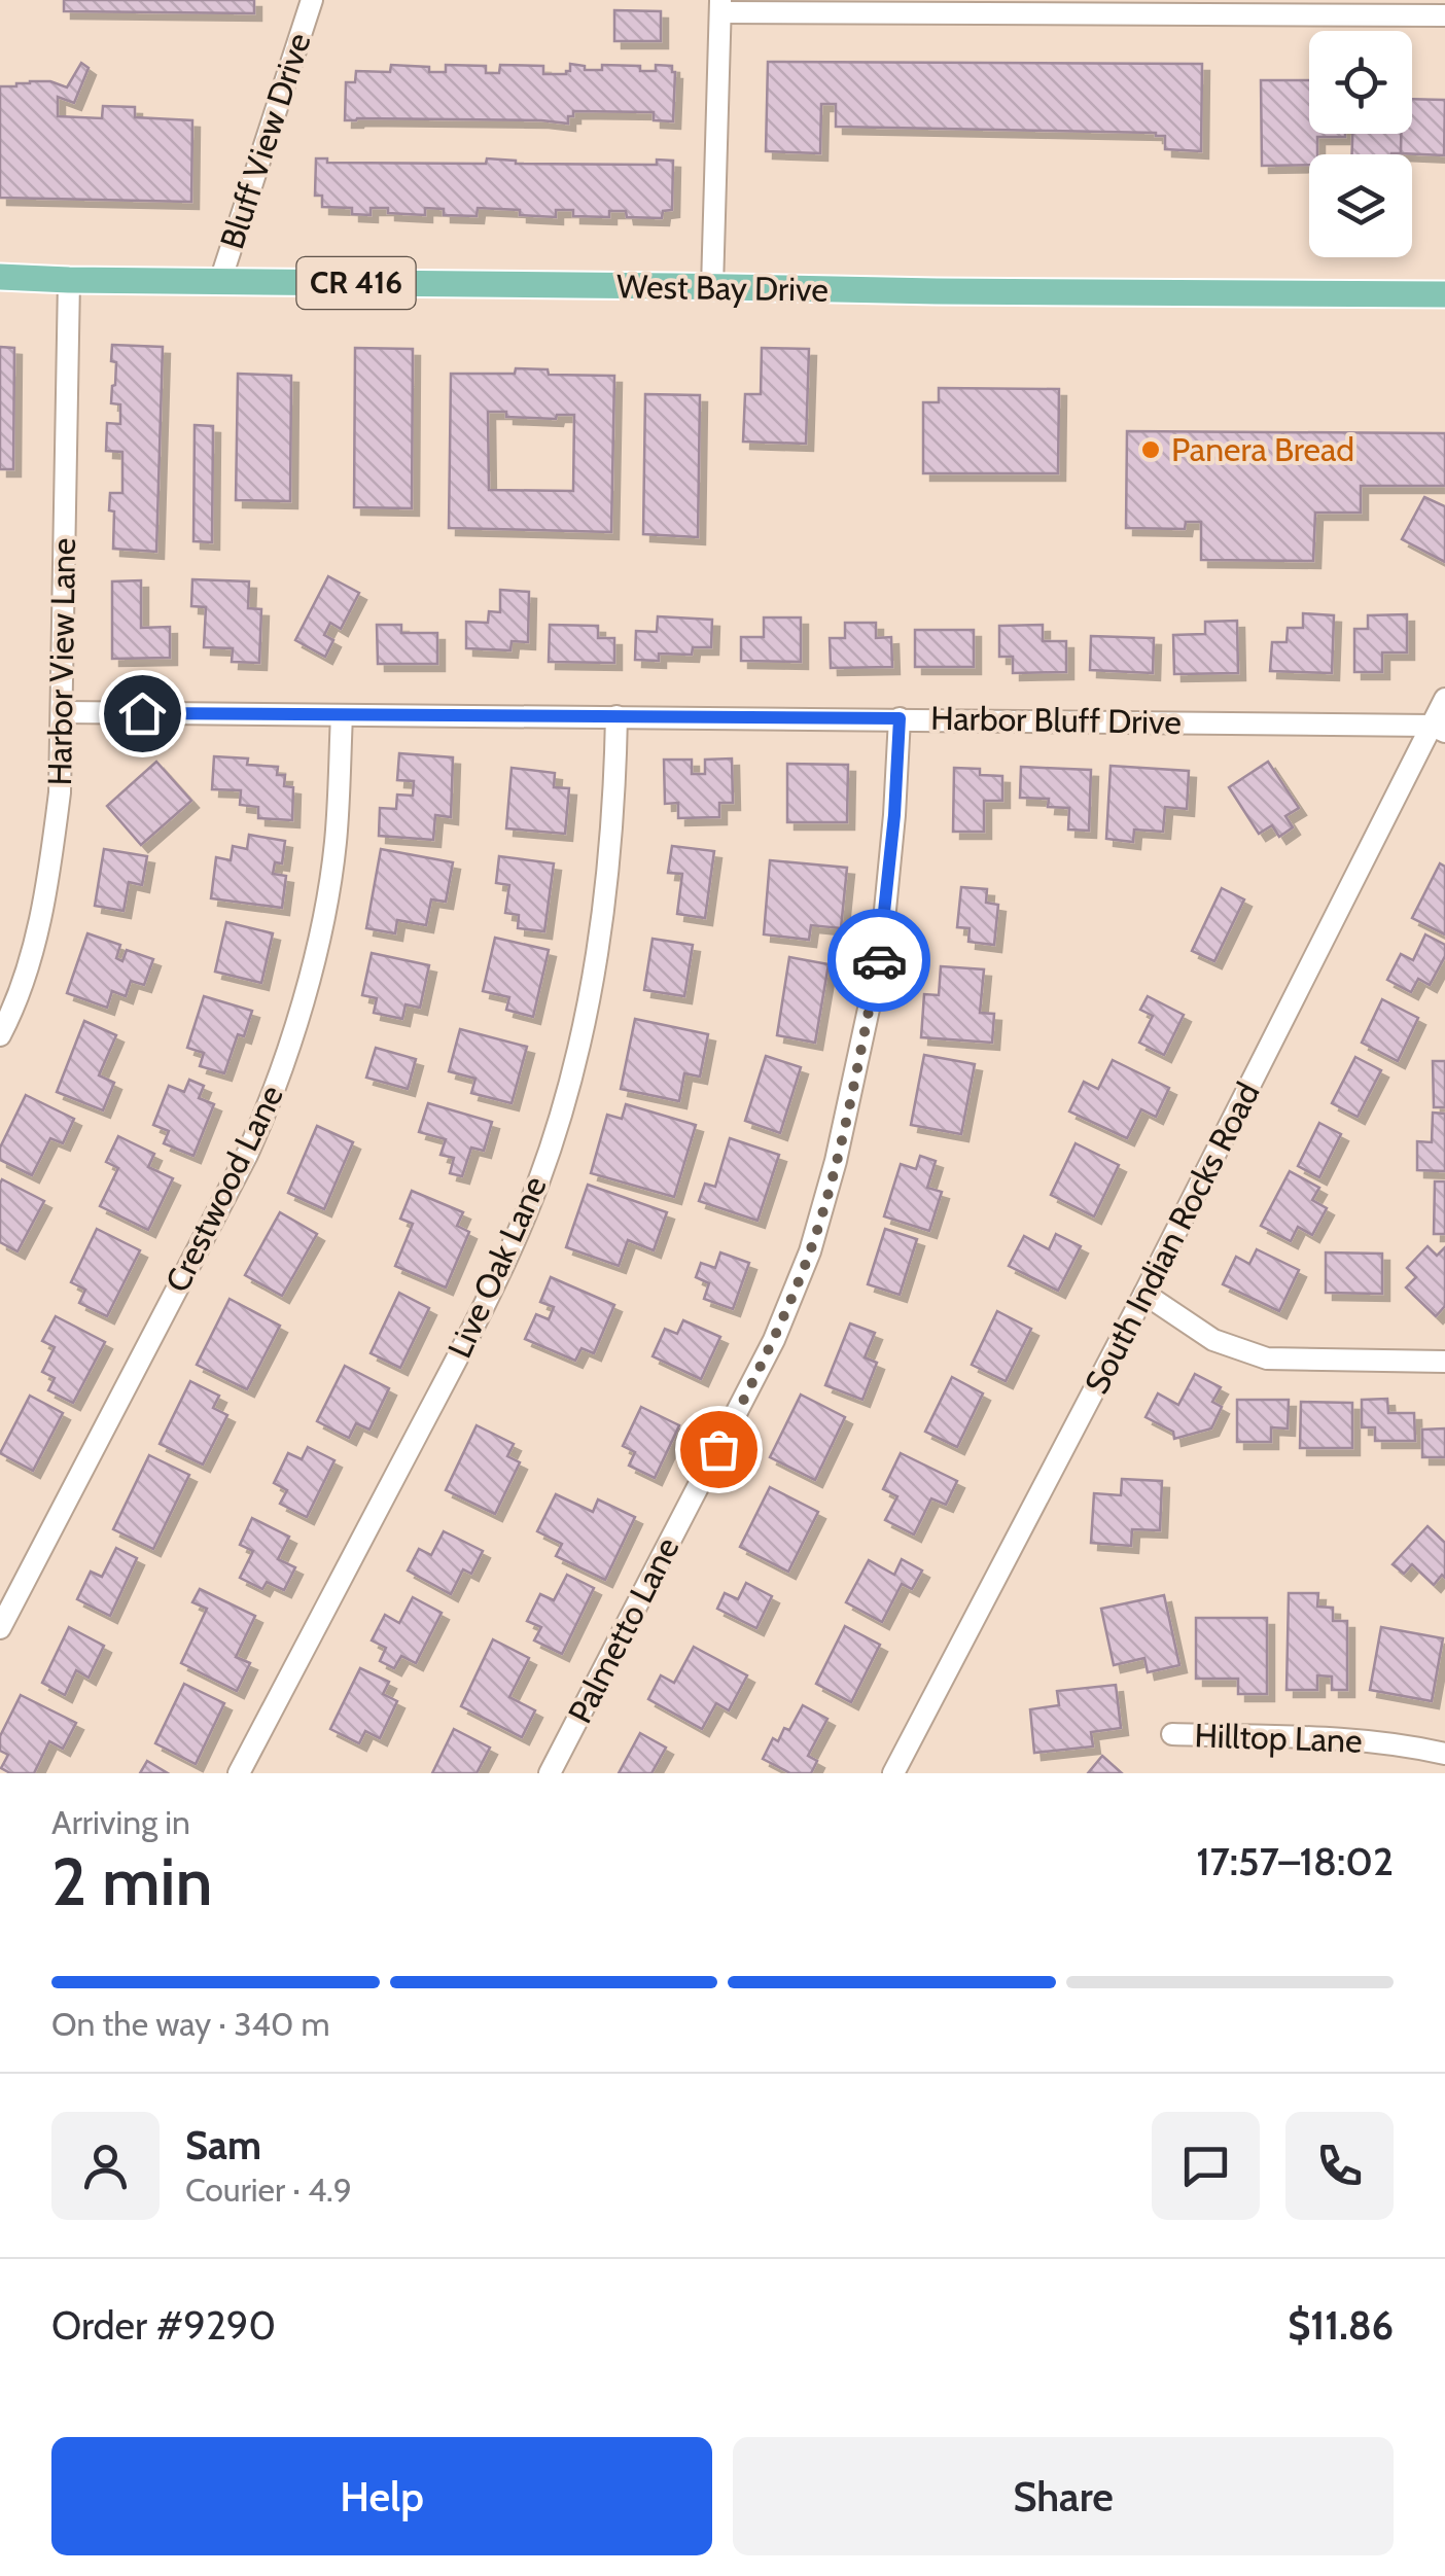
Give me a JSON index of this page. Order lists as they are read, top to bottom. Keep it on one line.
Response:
{"streets":{"main road":["CR 416","West Bay Drive"],"street":["Bluff View Drive","Harbor View Lane","Harbor Bluff Drive","Crestwood Lane","South Indian Rocks Road","Live Oak Lane","Palmetto Lane","Hilltop Lane"]},"crossings":[["Bluff View Drive","West Bay Drive"],["West Bay Drive","Harbor View Lane"],["Harbor View Lane","Harbor Bluff Drive"],["Harbor Bluff Drive","Crestwood Lane"],["Harbor Bluff Drive","South Indian Rocks Road"],["Harbor Bluff Drive","Live Oak Lane"],["Harbor Bluff Drive","Palmetto Lane"]],"places":["Panera Bread"],"page":{"heading":["2 min","Arriving in","17:57–18:02"],"panel":["Sam","Courier · 4.9","Order #9290","$11.86"],"bar":"On the way · 340 m","buttons":["Help","Share"]}}
